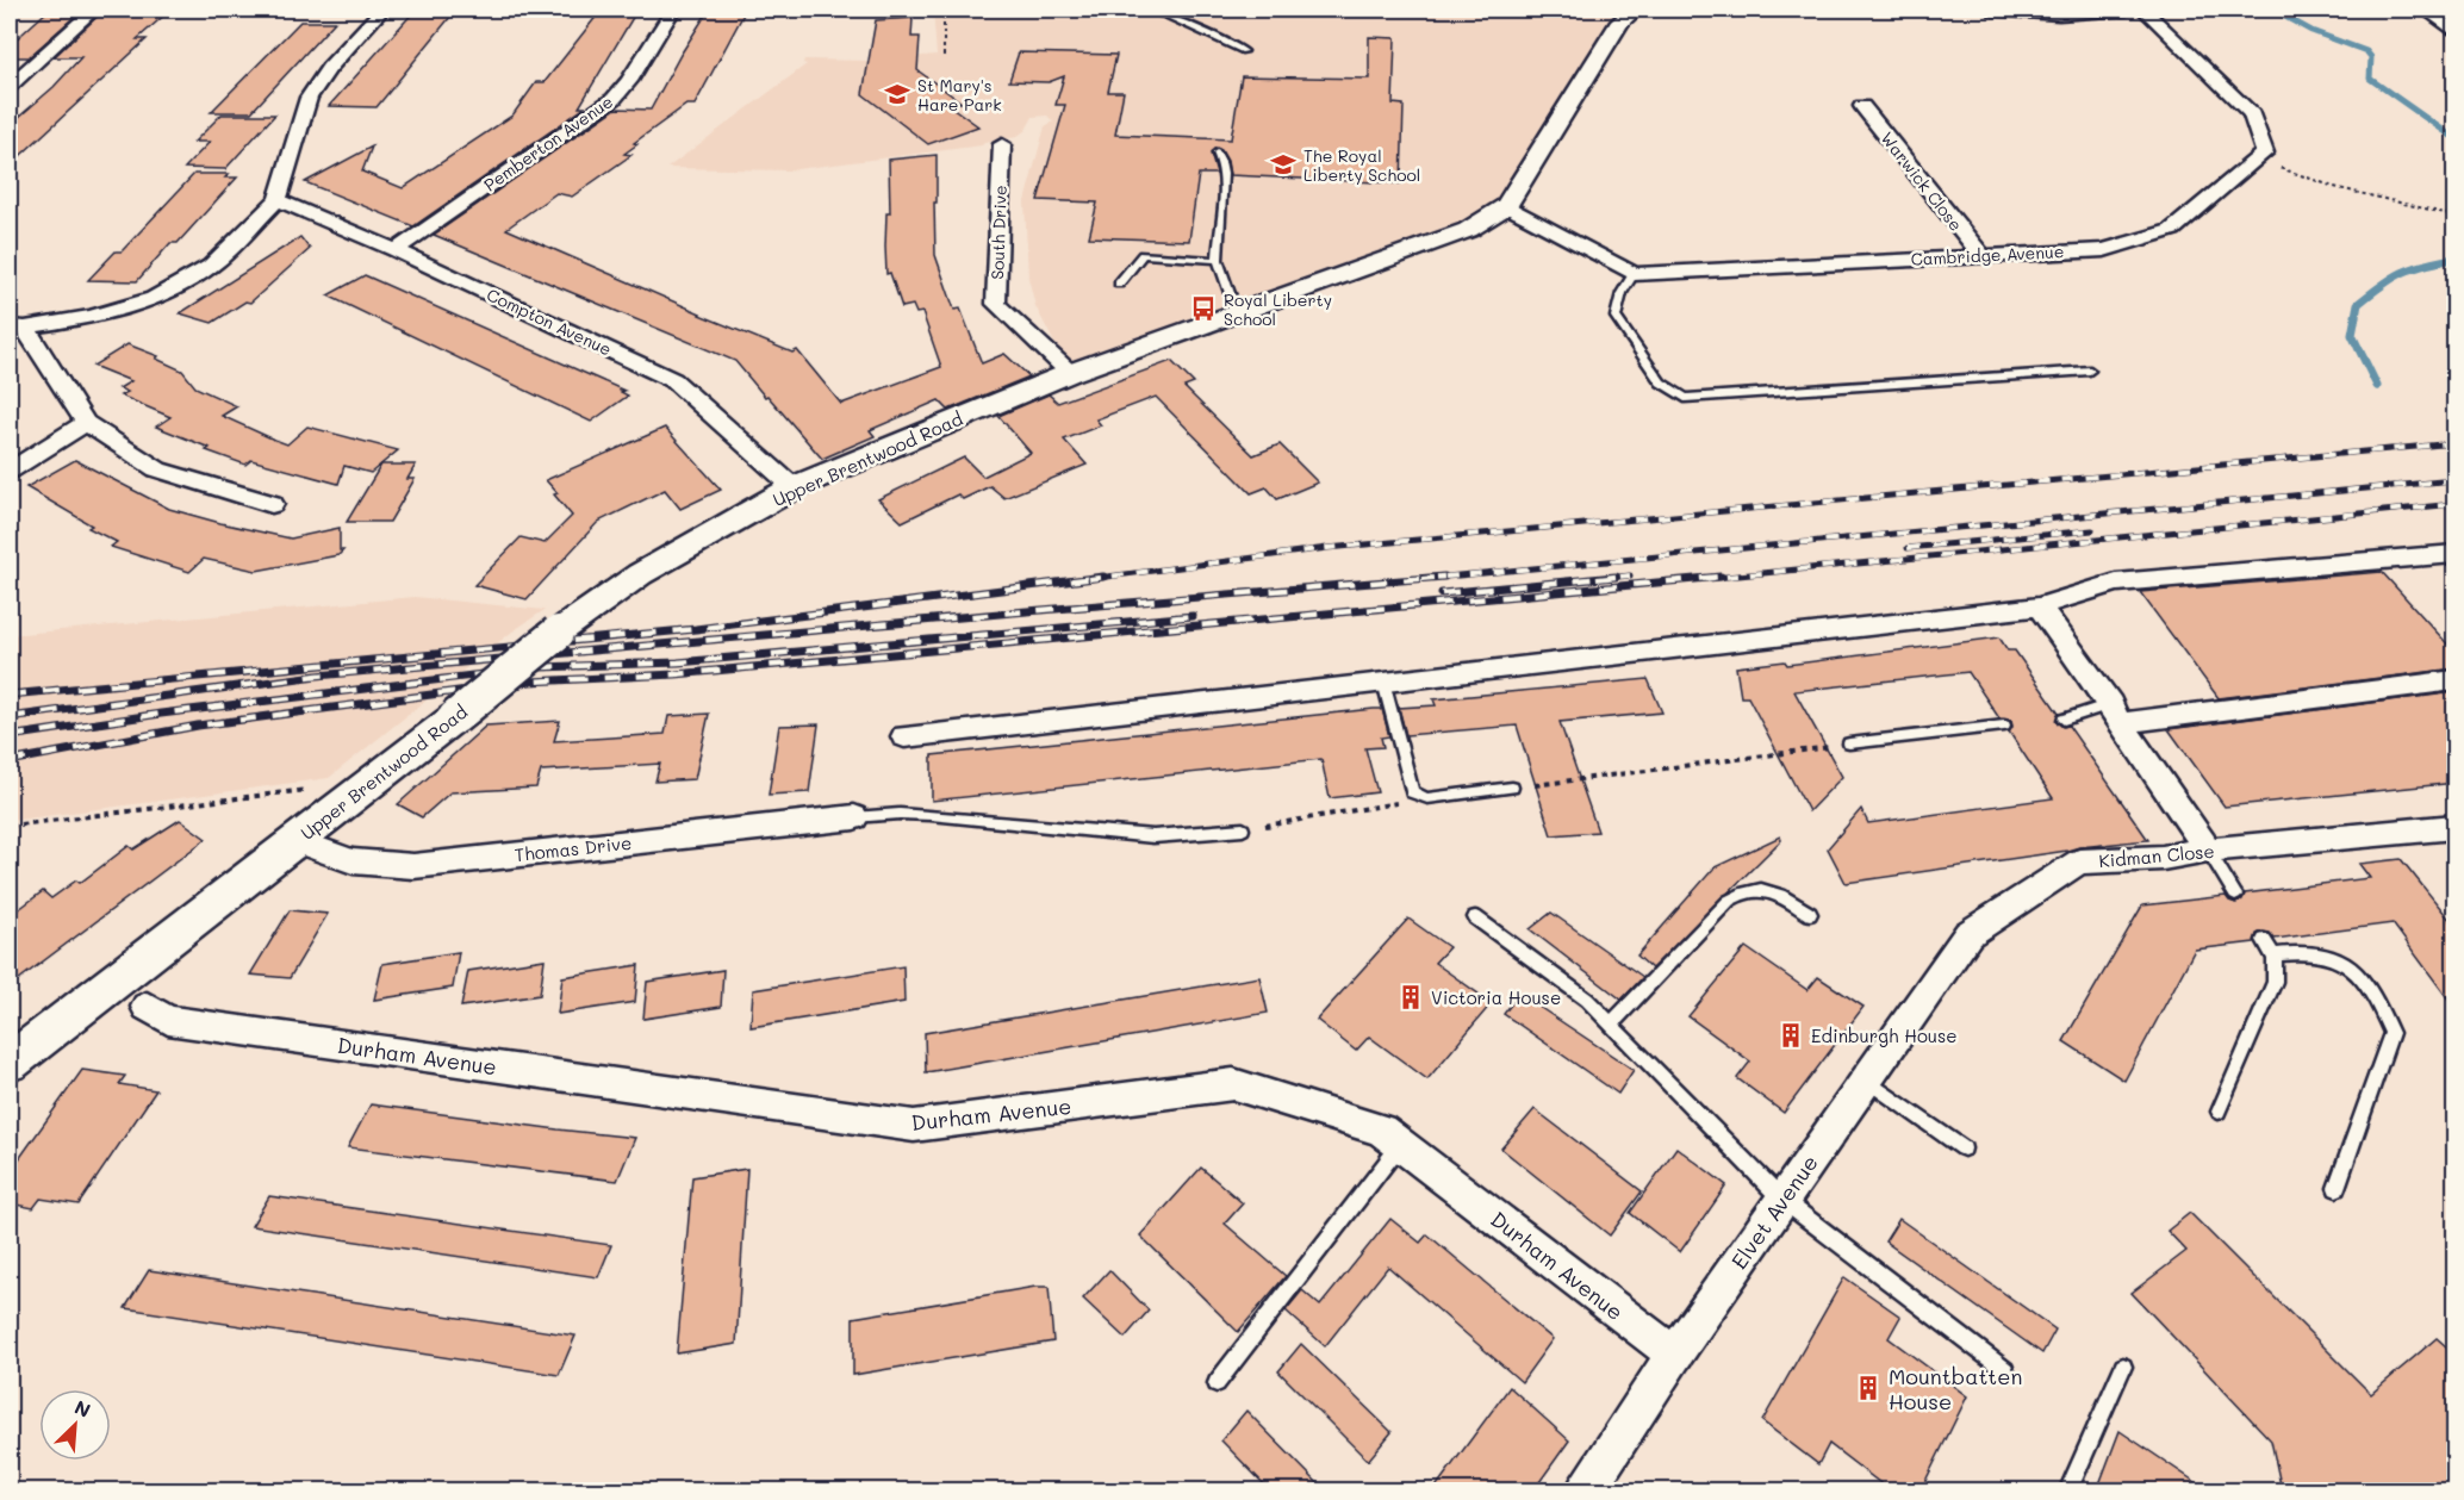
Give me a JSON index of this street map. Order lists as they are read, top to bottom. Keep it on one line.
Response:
{"streets":{"street":["Pemberton Avenue","Warwick Close","South Drive","Cambridge Avenue","Compton Avenue","Upper Brentwood Road","Thomas Drive","Kidman Close","Durham Avenue","Elvet Avenue"]},"crossings":[["Pemberton Avenue","Compton Avenue"],["Warwick Close","Cambridge Avenue"],["South Drive","Upper Brentwood Road"],["Compton Avenue","Upper Brentwood Road"],["Upper Brentwood Road","Thomas Drive"],["Upper Brentwood Road","Durham Avenue"],["Kidman Close","Elvet Avenue"],["Durham Avenue","Elvet Avenue"]],"places":{"school or university":["St Mary's Hare Park","The Royal Liberty School"],"bus stop":["Royal Liberty School"],"building":["Victoria House","Edinburgh House","Mountbatten House"]},"north":"top right"}
